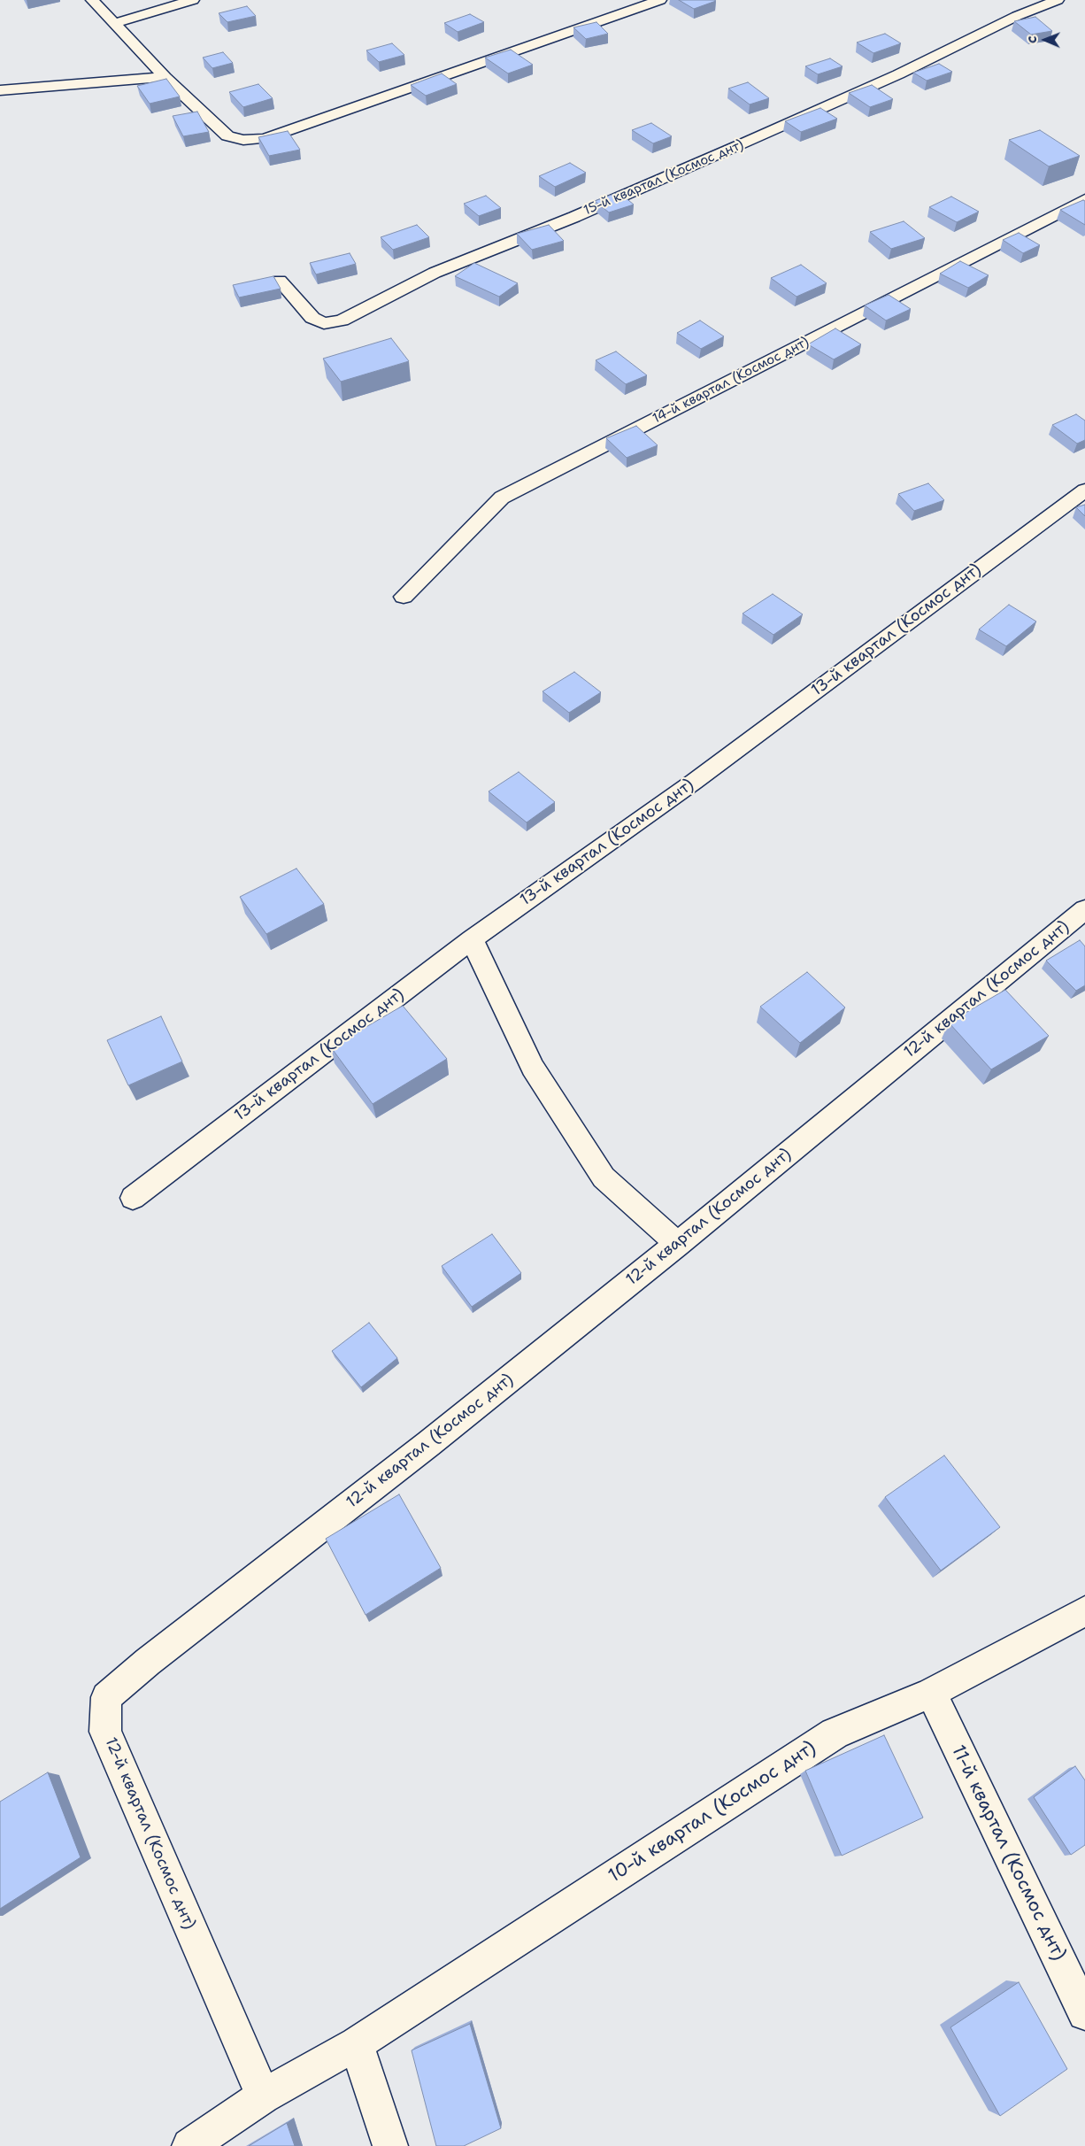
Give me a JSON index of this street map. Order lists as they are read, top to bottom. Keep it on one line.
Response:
{"streets":{"street":["15-й квартал (Космос днт)","14-й квартал (Космос днт)","13-й квартал (Космос днт)","12-й квартал (Космос днт)","10-й квартал (Космос днт)","11-й квартал (Космос днт)"]},"crossings":[["10-й квартал (Космос днт)","11-й квартал (Космос днт)"]],"north":"left"}
